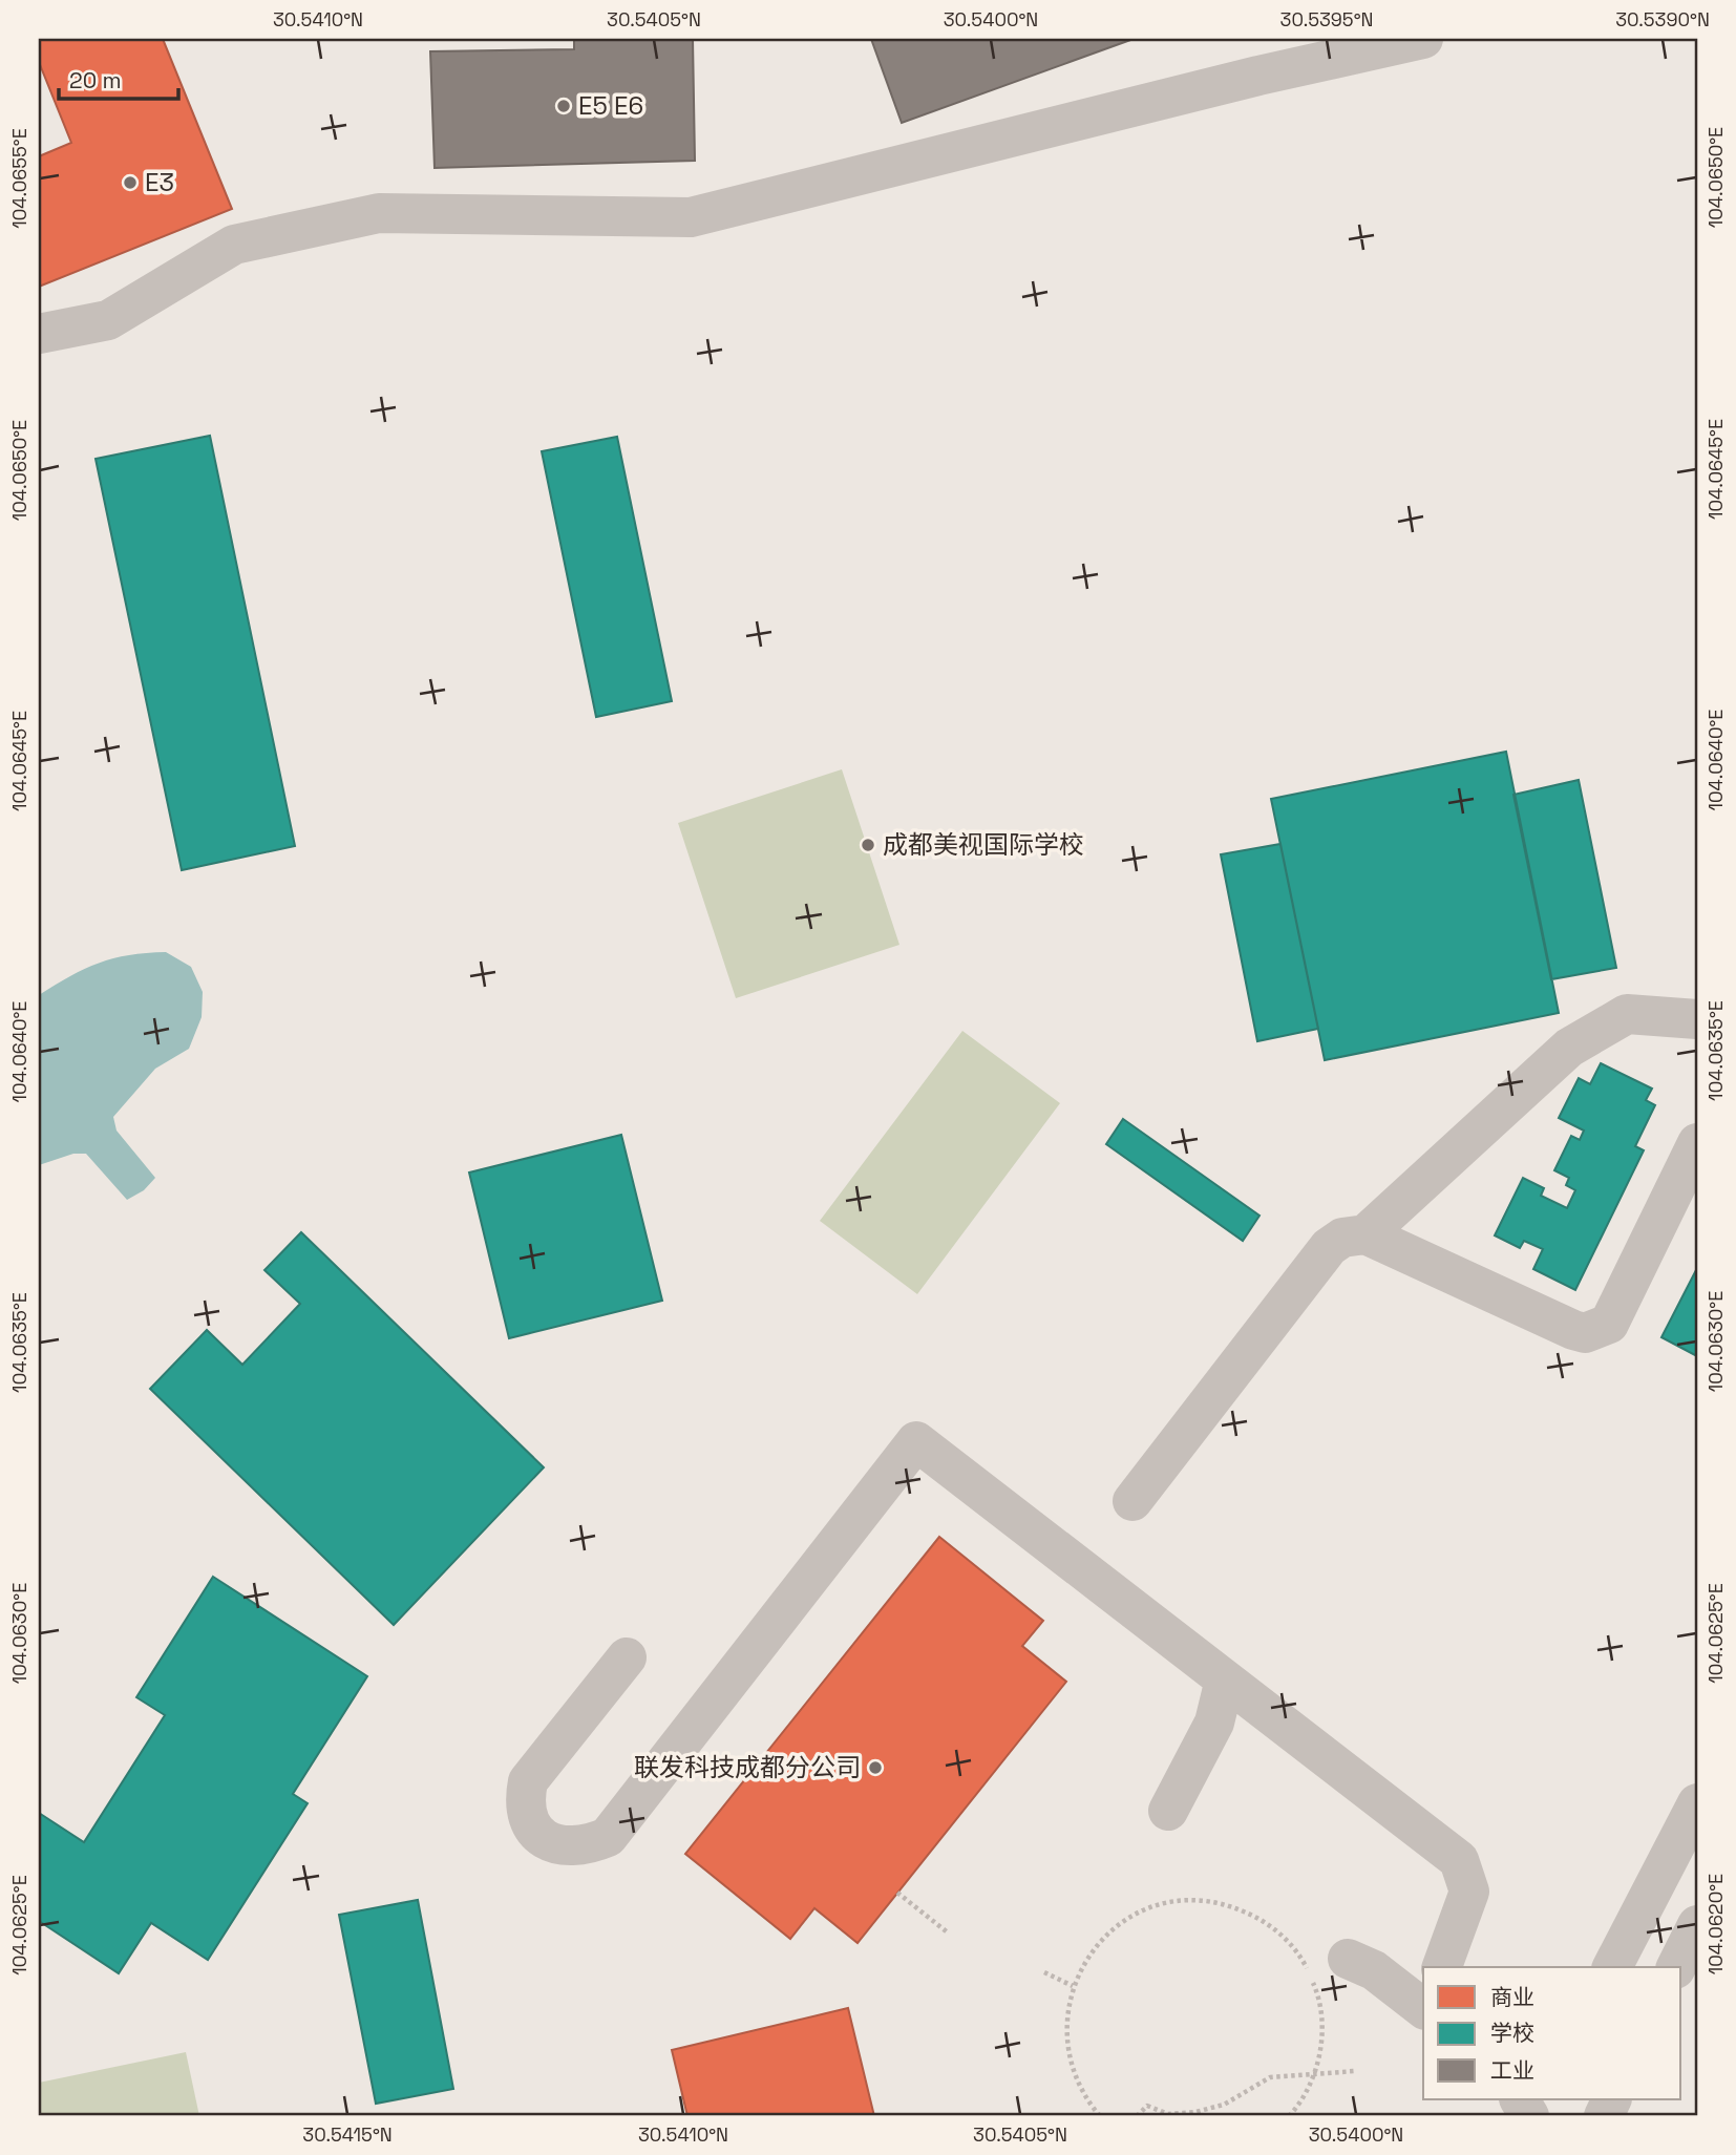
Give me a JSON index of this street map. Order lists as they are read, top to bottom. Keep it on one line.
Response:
{"places":["E5 E6","E3","成都美视国际学校","联发科技成都分公司"],"legend":["商业","学校","工业"],"scale_bar":"20 m","coordinates":["30.5410°N","30.5405°N","30.5400°N","30.5395°N","30.5390°N","104.0650°E","104.0655°E","104.0645°E","104.0640°E","104.0635°E","104.0630°E","104.0625°E","104.0620°E","30.5415°N"]}
